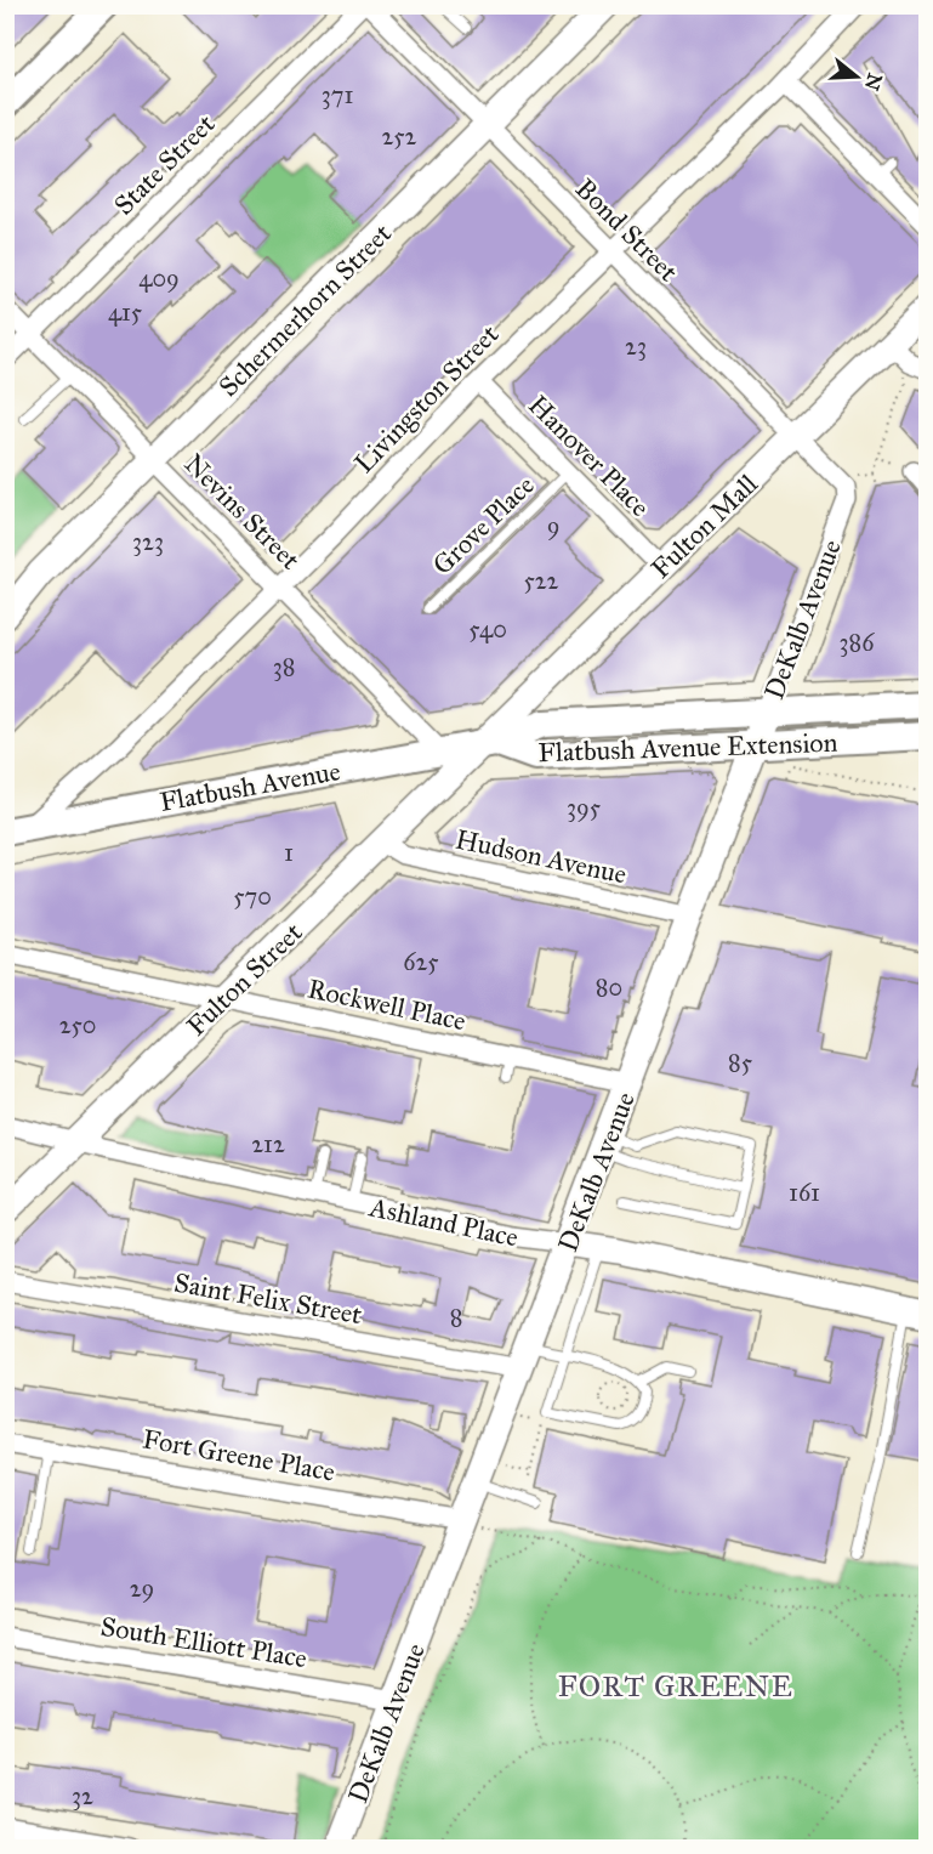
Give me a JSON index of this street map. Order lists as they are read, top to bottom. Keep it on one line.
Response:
{"streets":{"main road":["Schermerhorn Street","Fulton Mall","DeKalb Avenue","Flatbush Avenue Extension","Flatbush Avenue","Fulton Street","Ashland Place"],"street":["State Street","Bond Street","Livingston Street","Hanover Place","Nevins Street","Hudson Avenue","Rockwell Place","Saint Felix Street","Fort Greene Place","South Elliott Place"],"lane":["Grove Place"]},"crossings":[["State Street","Nevins Street"],["Bond Street","Schermerhorn Street"],["Bond Street","Livingston Street"],["Bond Street","Fulton Mall"],["Bond Street","DeKalb Avenue"],["Schermerhorn Street","Nevins Street"],["Livingston Street","Hanover Place"],["Livingston Street","Nevins Street"],["Livingston Street","Flatbush Avenue"],["Hanover Place","Grove Place"],["Hanover Place","Fulton Mall"],["Nevins Street","Flatbush Avenue"],["Fulton Mall","Flatbush Avenue Extension"],["Fulton Mall","Flatbush Avenue"],["Fulton Mall","Fulton Street"],["DeKalb Avenue","Flatbush Avenue Extension"],["DeKalb Avenue","Hudson Avenue"],["DeKalb Avenue","Rockwell Place"],["DeKalb Avenue","Ashland Place"],["DeKalb Avenue","Saint Felix Street"],["DeKalb Avenue","Fort Greene Place"],["DeKalb Avenue","South Elliott Place"],["Flatbush Avenue Extension","Flatbush Avenue"],["Flatbush Avenue Extension","Fulton Street"],["Flatbush Avenue","Fulton Street"],["Hudson Avenue","Fulton Street"],["Fulton Street","Rockwell Place"],["Fulton Street","Ashland Place"]],"districts":["FORT GREENE"],"house_numbers":["371","252","409","415","23","9","323","522","540","386","38","395","1","570","625","80","250","85","212","161","8","29","32"],"north":"right"}
